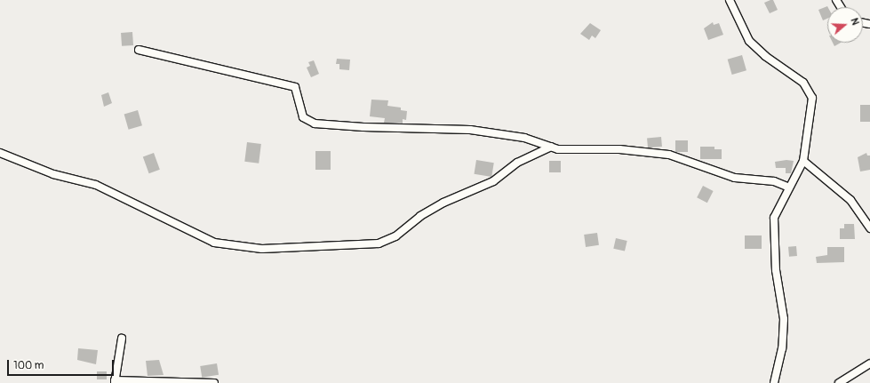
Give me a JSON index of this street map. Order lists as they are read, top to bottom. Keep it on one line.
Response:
{"scale_bar":"100 m","north":"right"}
